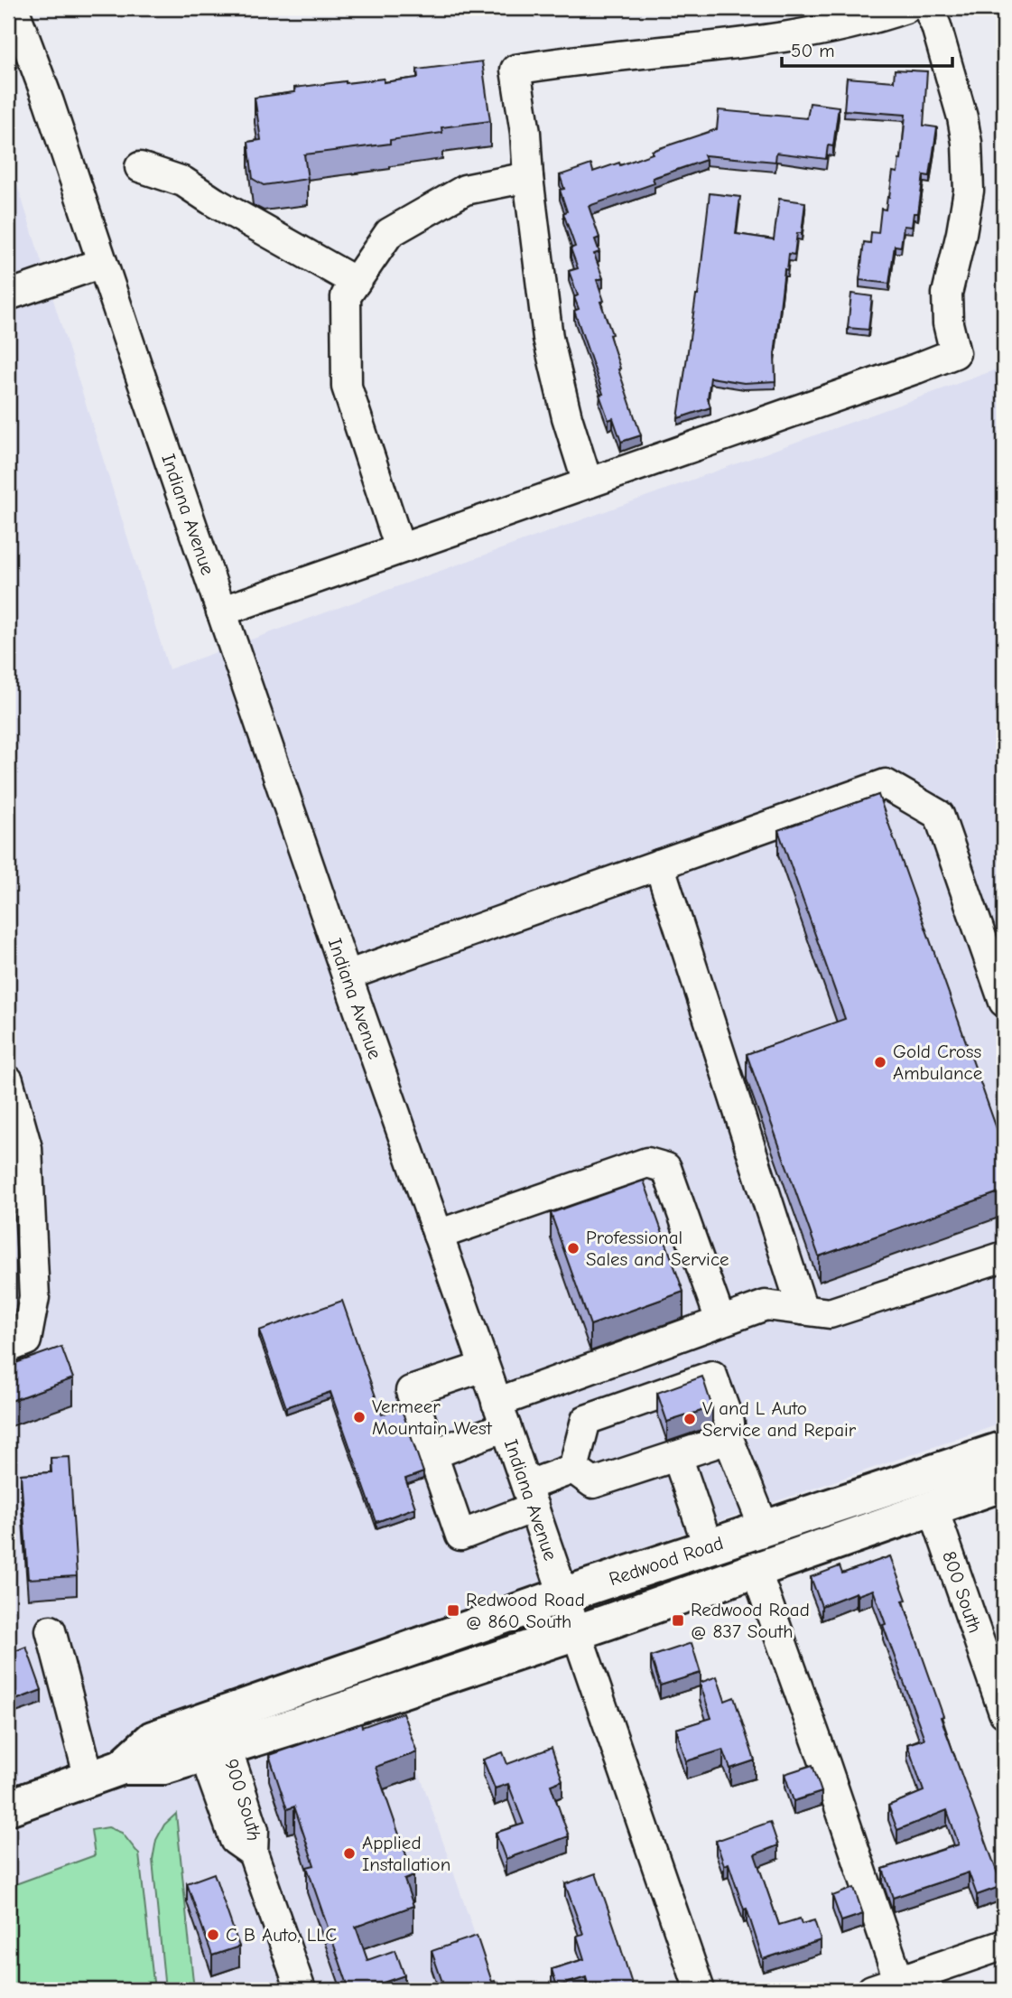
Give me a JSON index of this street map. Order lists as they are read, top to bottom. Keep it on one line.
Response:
{"streets":{"main road":["Redwood Road"],"street":["Indiana Avenue","800 South","900 South"]},"crossings":[["Indiana Avenue","Redwood Road"],["Redwood Road","800 South"],["Redwood Road","900 South"]],"places":{"other":["Gold Cross Ambulance","Professional Sales and Service","Vermeer Mountain West","V and L Auto Service and Repair","Applied Installation","C B Auto, LLC"],"transit":["Redwood Road @ 860 South","Redwood Road @ 837 South"]},"scale_bar":"50 m"}
